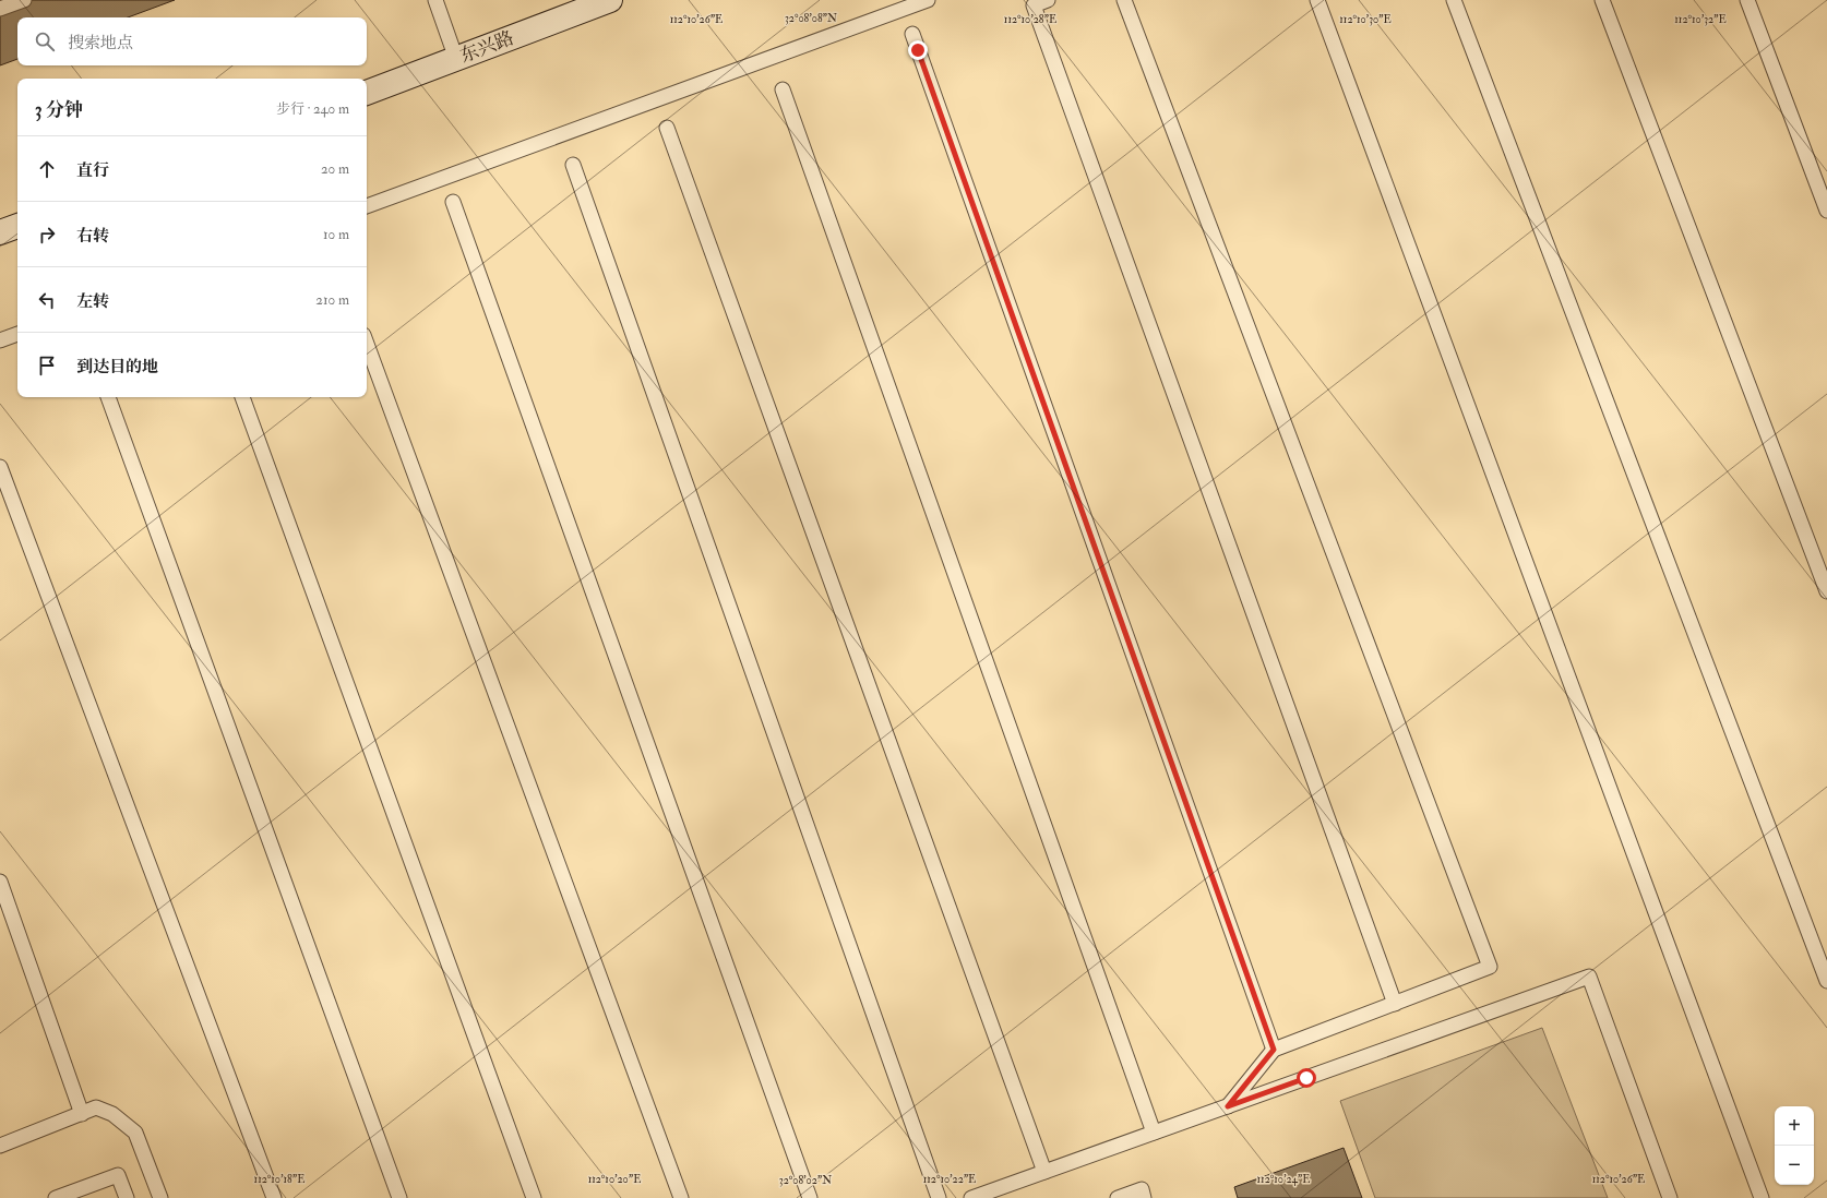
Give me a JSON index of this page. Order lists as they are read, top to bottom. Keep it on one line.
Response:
{"streets":{"street":["东兴路"]},"page":{"search":"搜索地点","heading":["3 分钟","步行 · 240 m"],"list":[["直行","20 m"],["右转","10 m"],["左转","210 m"],"到达目的地"],"map_buttons":["+","−"]},"coordinates":["32°08'08\"N","112°10'32\"E","112°10'26\"E","112°10'28\"E","112°10'30\"E","112°10'18\"E","112°10'20\"E","112°10'22\"E","112°10'24\"E","32°08'02\"N"]}
